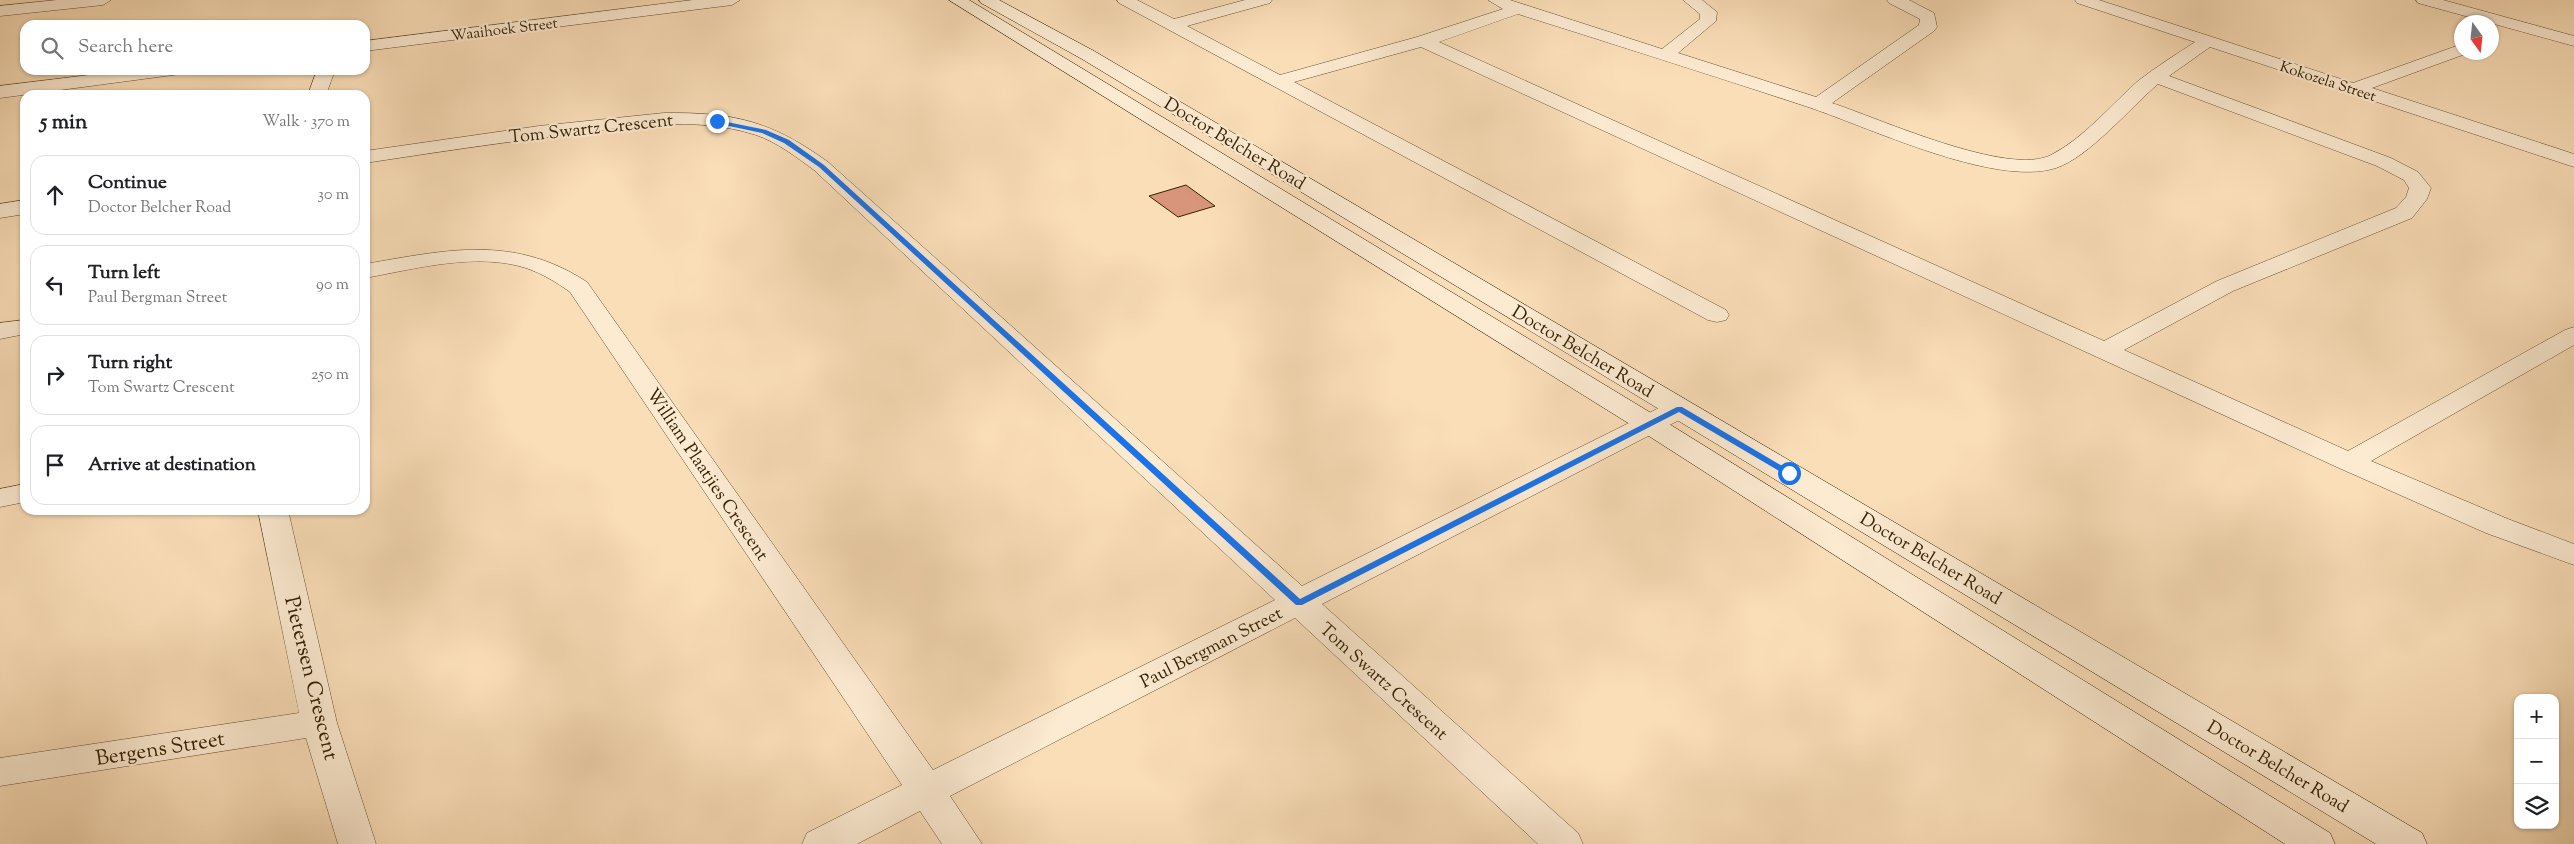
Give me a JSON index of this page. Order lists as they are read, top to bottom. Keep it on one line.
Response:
{"streets":{"street":["Waaihoek Street","Kokozela Street","Tom Swartz Crescent","Doctor Belcher Road","William Plaatjies Crescent","Paul Bergman Street","Pietersen Crescent","Bergens Street"]},"crossings":[["Tom Swartz Crescent","Paul Bergman Street"],["Doctor Belcher Road","Paul Bergman Street"],["William Plaatjies Crescent","Paul Bergman Street"],["Pietersen Crescent","Bergens Street"]],"north":"bottom","page":{"search":"Search here","heading":["5 min","Walk · 370 m"],"list":[["Continue","Doctor Belcher Road","30 m"],["Turn left","Paul Bergman Street","90 m"],["Turn right","Tom Swartz Crescent","250 m"],"Arrive at destination"],"map_buttons":["+","−"]}}
